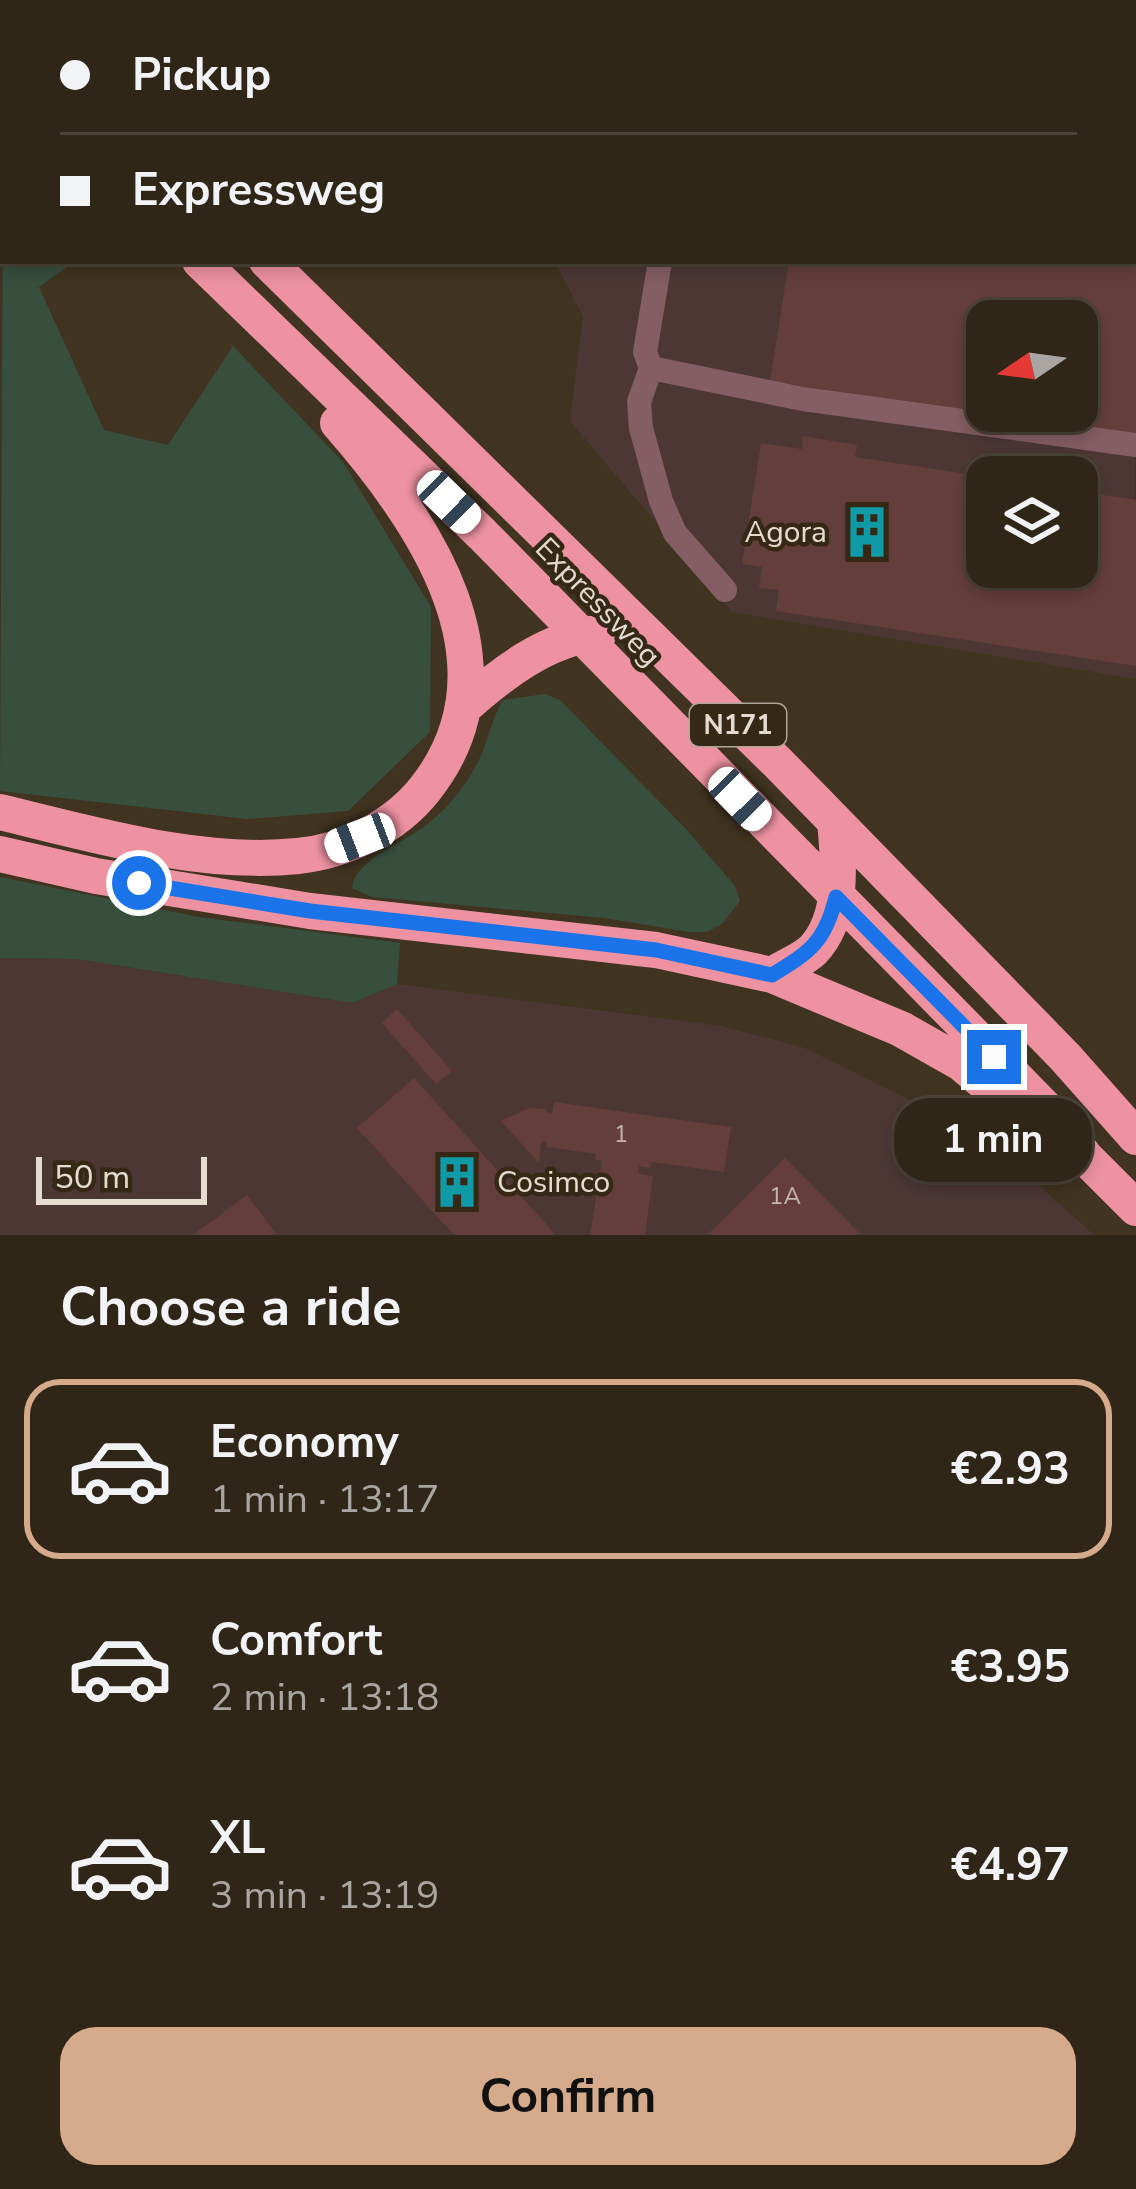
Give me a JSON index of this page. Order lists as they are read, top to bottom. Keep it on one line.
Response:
{"streets":{"highway":["Expressweg","N171"]},"places":{"building":["Agora","Cosimco"]},"house_numbers":["1","1A"],"scale_bar":"50 m","north":"left","page":{"banner":["Pickup","Expressweg"],"bubble":"1 min","scale":"50 m","heading":"Choose a ride","list":[{"name":"Economy","note":"1 min · 13:17","value":"€2.93"},{"name":"Comfort","note":"2 min · 13:18","value":"€3.95"},{"name":"XL","note":"3 min · 13:19","value":"€4.97"}],"buttons":"Confirm"}}
